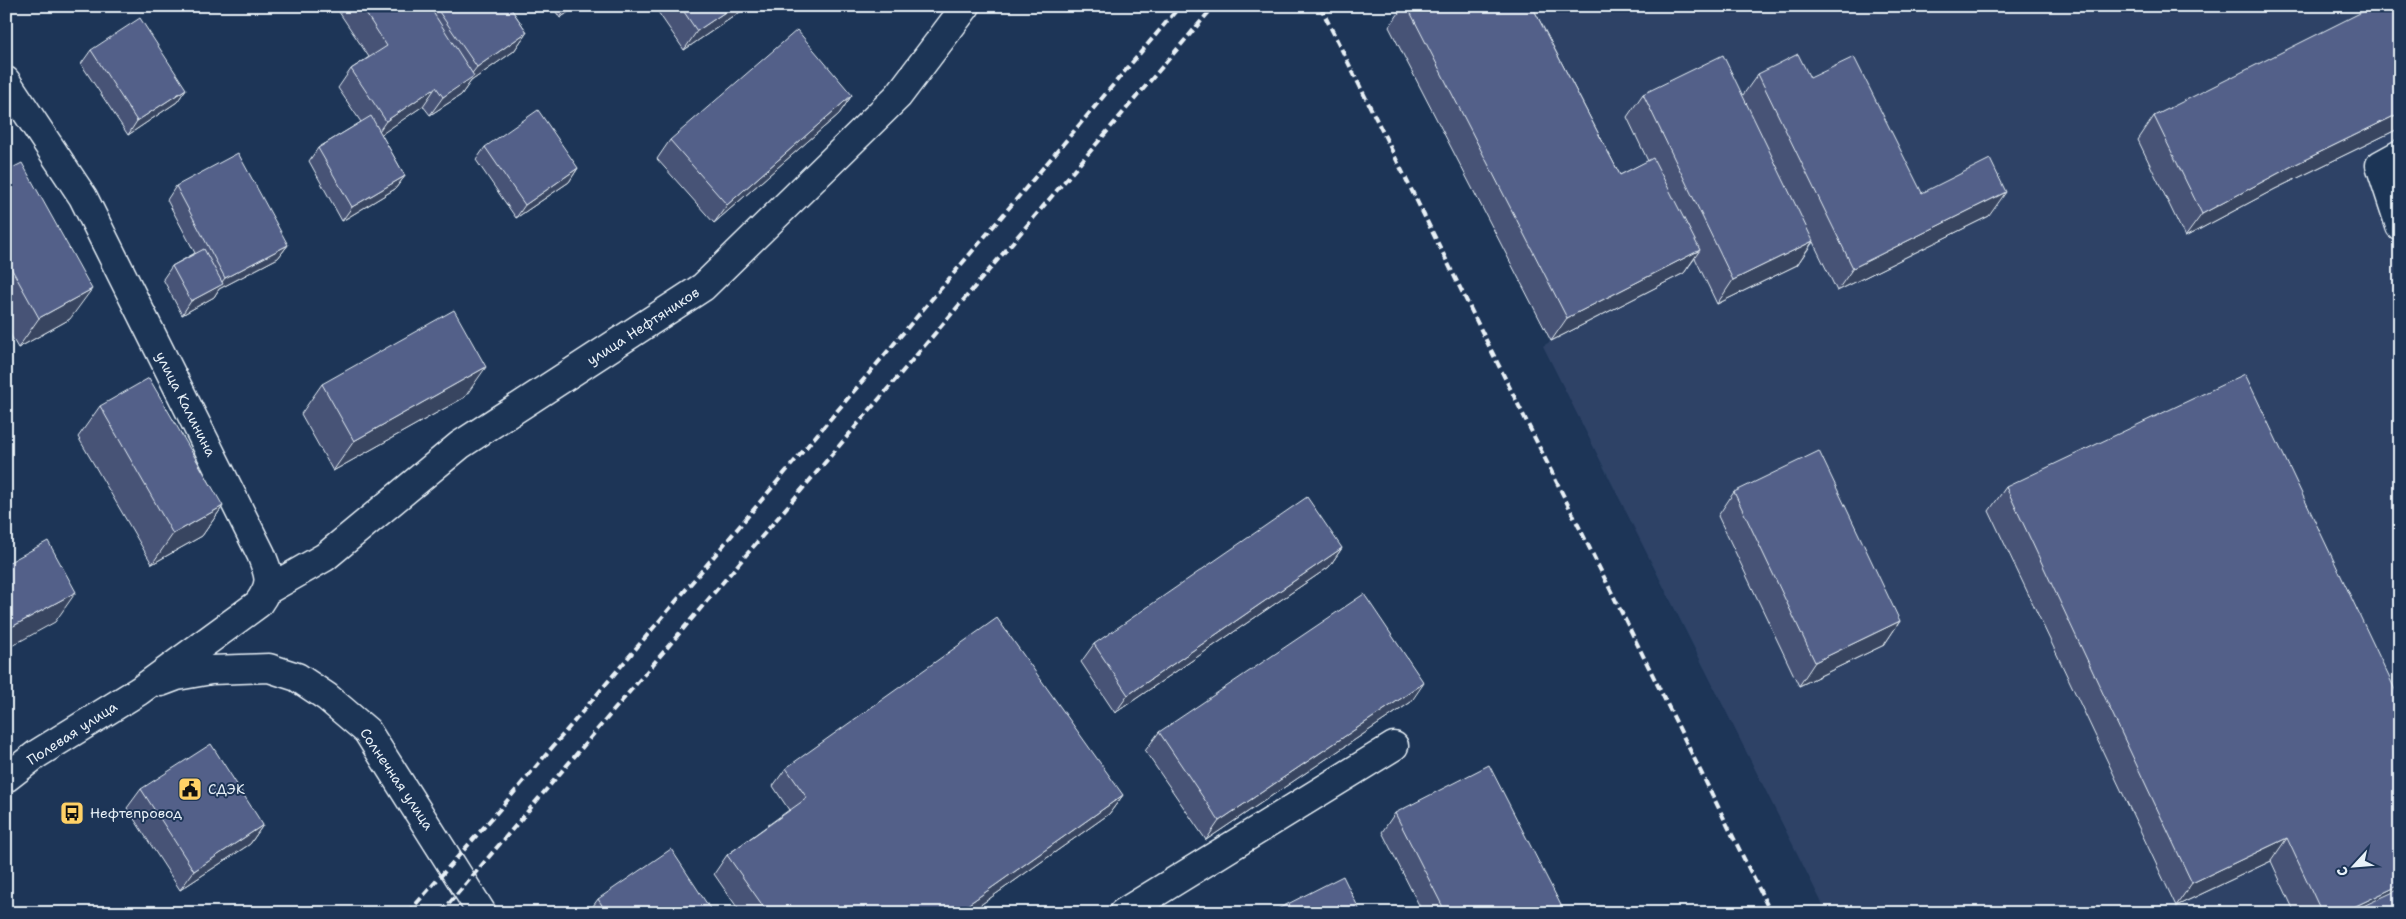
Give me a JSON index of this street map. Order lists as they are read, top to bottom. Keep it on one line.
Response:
{"streets":{"street":["улица Нефтяников","улица Калинина","Полевая улица","Солнечная улица"]},"crossings":[["улица Нефтяников","улица Калинина"],["Полевая улица","Солнечная улица"]],"places":{"public building":["СДЭК"],"bus stop":["Нефтепровод"]},"north":"bottom left"}
